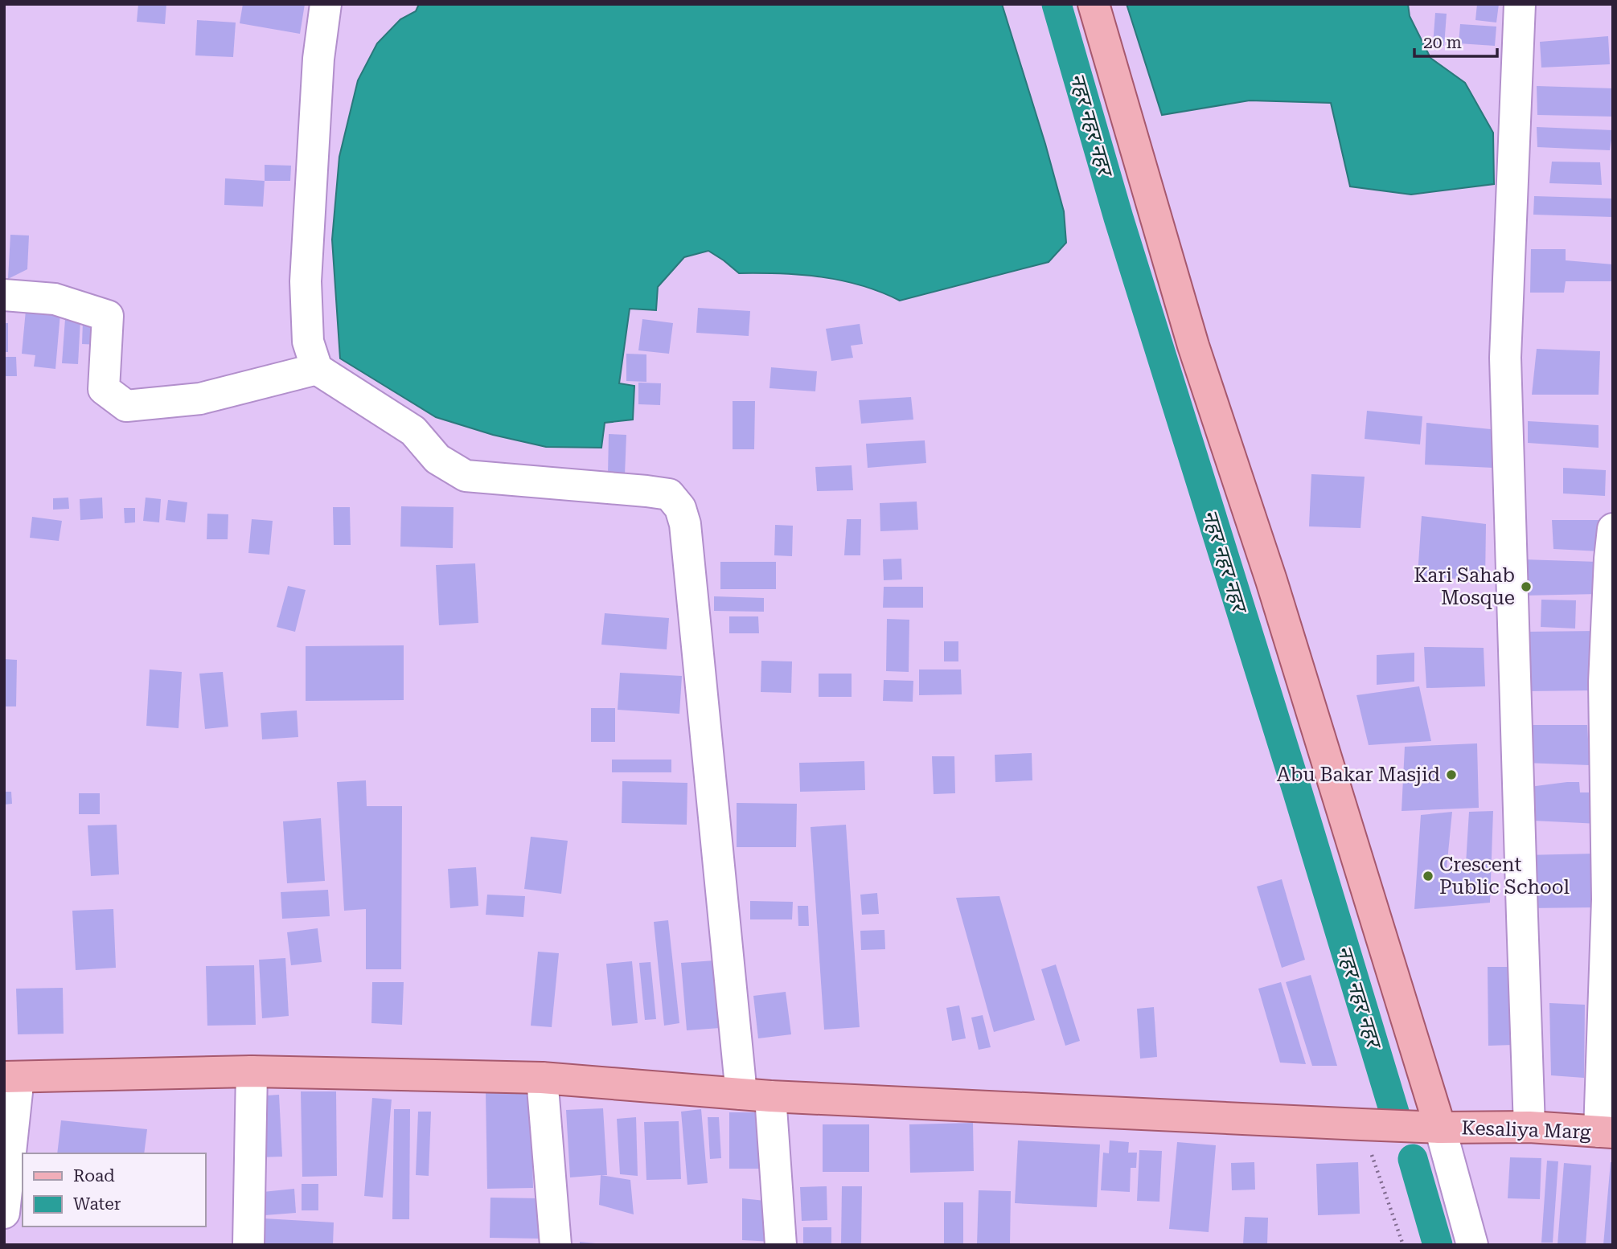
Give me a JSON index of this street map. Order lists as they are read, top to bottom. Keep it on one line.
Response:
{"streets":{"main road":["Kesaliya Marg"]},"water":["नहर नहर नहर"],"places":["Kari Sahab Mosque","Abu Bakar Masjid","Crescent Public School"],"legend":["Road","Water"],"scale_bar":"20 m"}
